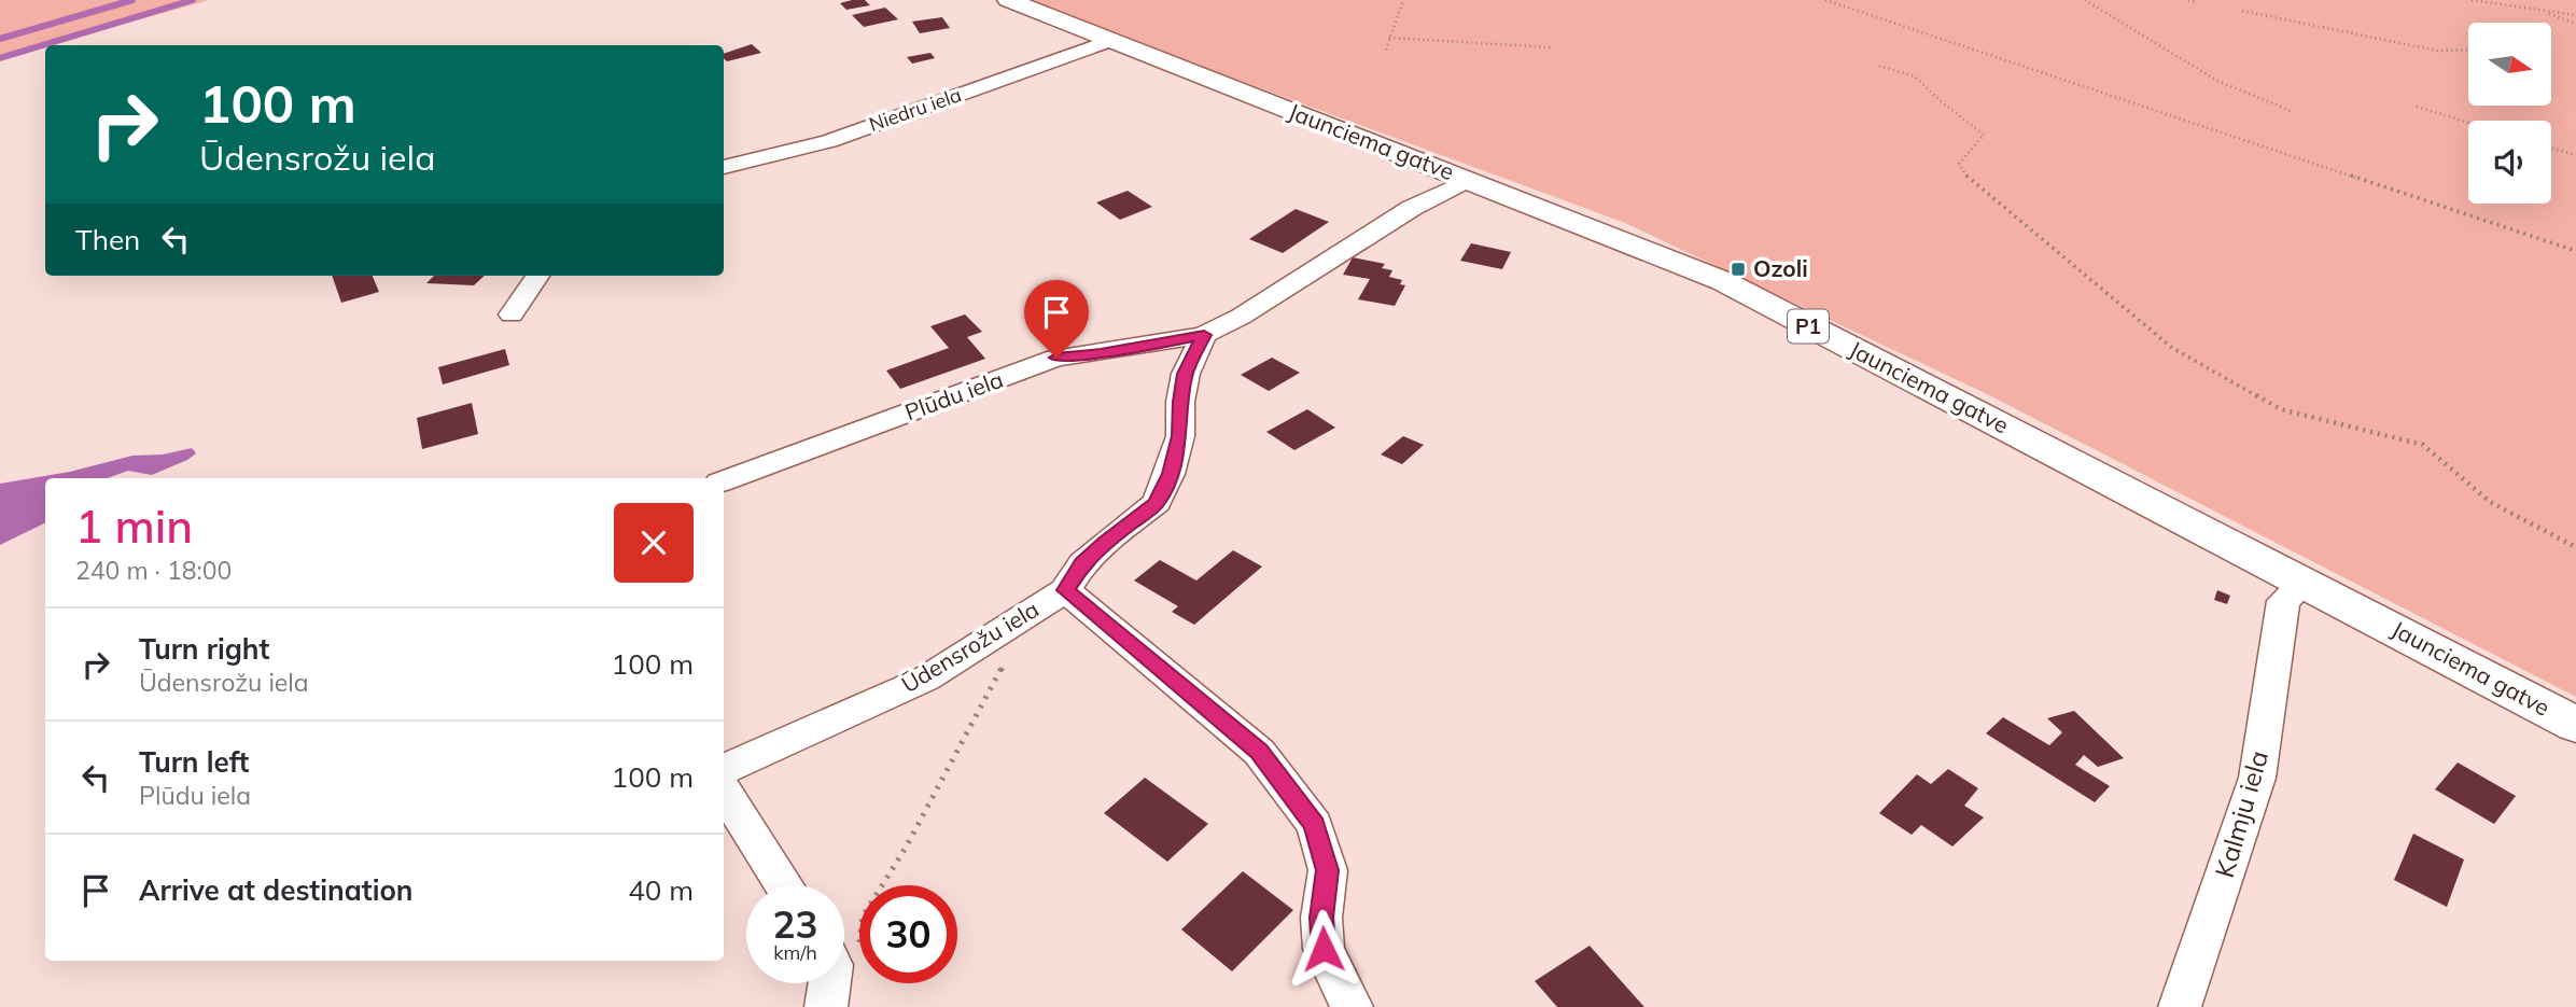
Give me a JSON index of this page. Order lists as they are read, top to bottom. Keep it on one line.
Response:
{"streets":{"main road":["Jaunciema gatve","P1"],"street":["Niedru iela","Plūdu iela","Ūdensrožu iela","Kalmju iela"]},"crossings":[["Niedru iela","Jaunciema gatve"],["Jaunciema gatve","Plūdu iela"],["Jaunciema gatve","Kalmju iela"],["Plūdu iela","Ūdensrožu iela"]],"places":{"transit":["Ozoli"]},"north":"right","page":{"turn":["100 m","Ūdensrožu iela"],"then":"Then","heading":["1 min","240 m · 18:00"],"list":[{"name":"Turn right","note":"Ūdensrožu iela","value":"100 m"},{"name":"Turn left","note":"Plūdu iela","value":"100 m"},{"name":"Arrive at destination","value":"40 m"}],"speed":"23 km/h","limit":"30"}}
